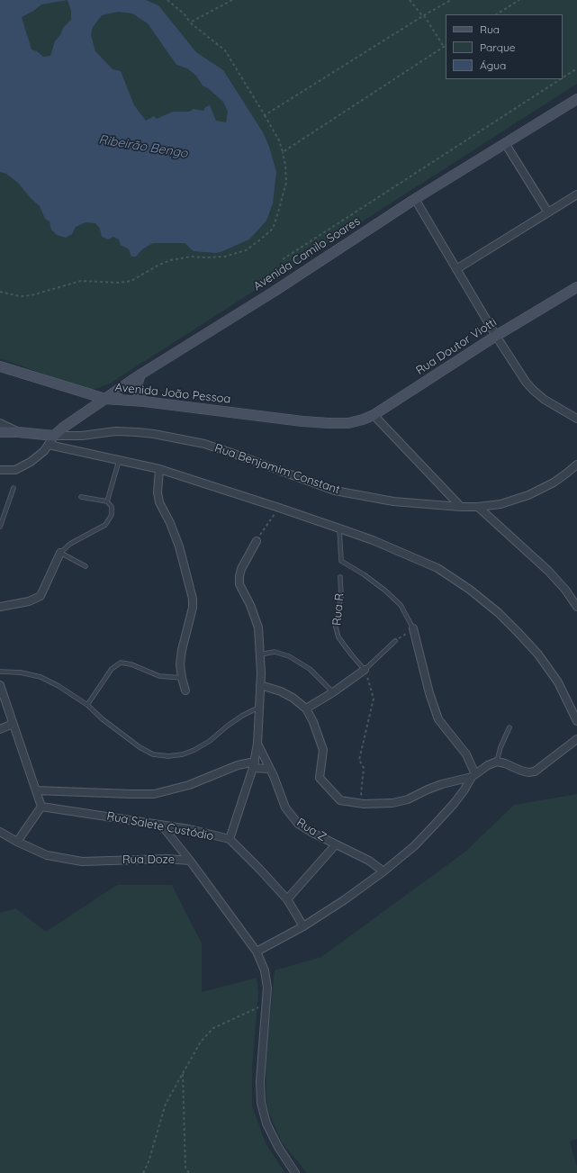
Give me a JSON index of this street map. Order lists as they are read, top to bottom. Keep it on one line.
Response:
{"streets":{"street":["Avenida Camilo Soares","Rua Doutor Viotti","Avenida João Pessoa","Rua Benjamim Constant","Rua Salete Custódio","Rua Z","Rua Doze"],"lane":["Rua R"]},"crossings":[["Avenida Camilo Soares","Avenida João Pessoa"],["Avenida Camilo Soares","Rua Benjamim Constant"],["Rua Doutor Viotti","Avenida João Pessoa"]],"water":["Ribeirão Bengo"],"legend":["Rua","Parque","Água"]}
